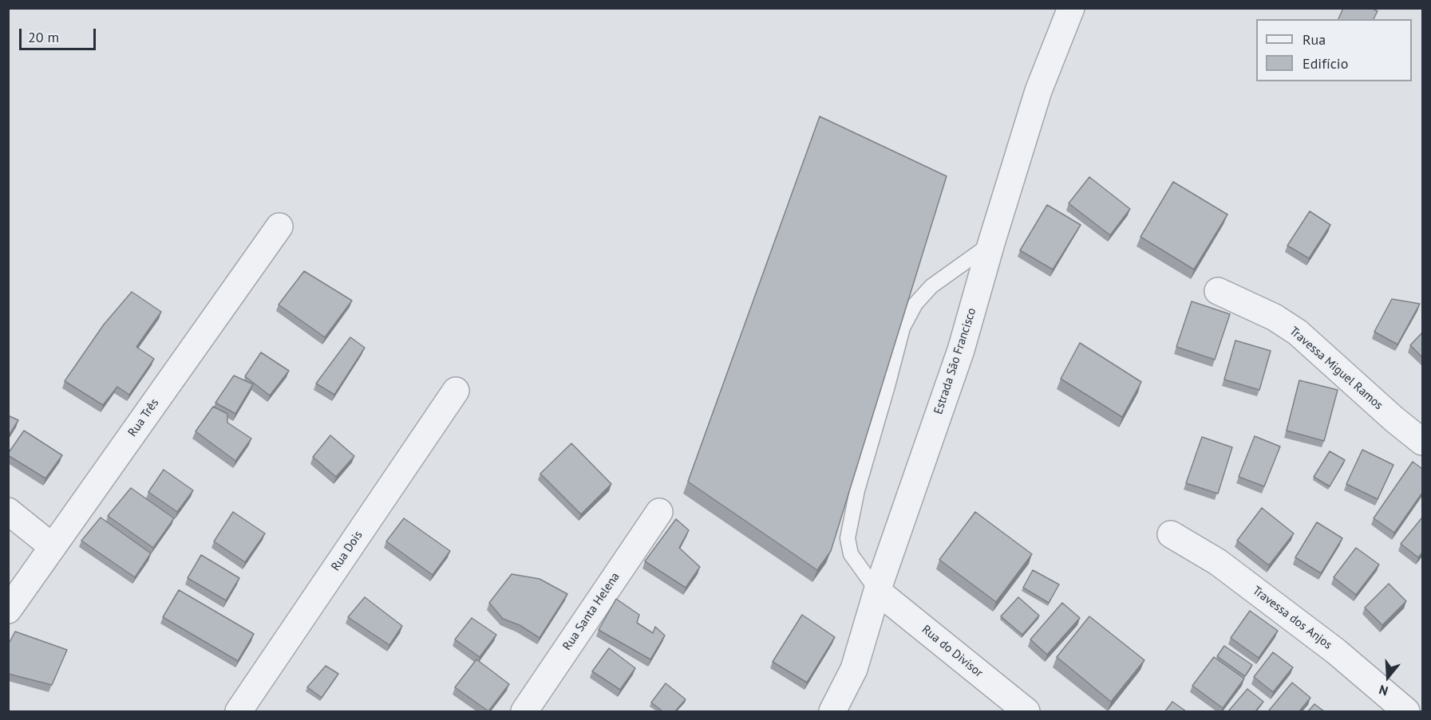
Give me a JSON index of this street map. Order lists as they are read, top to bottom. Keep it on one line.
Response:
{"streets":{"street":["Estrada São Francisco","Travessa Miguel Ramos","Rua Três","Rua Dois","Rua Santa Helena","Travessa dos Anjos","Rua do Divisor"]},"crossings":[["Estrada São Francisco","Rua do Divisor"]],"legend":["Rua","Edifício"],"scale_bar":"20 m","north":"bottom"}
